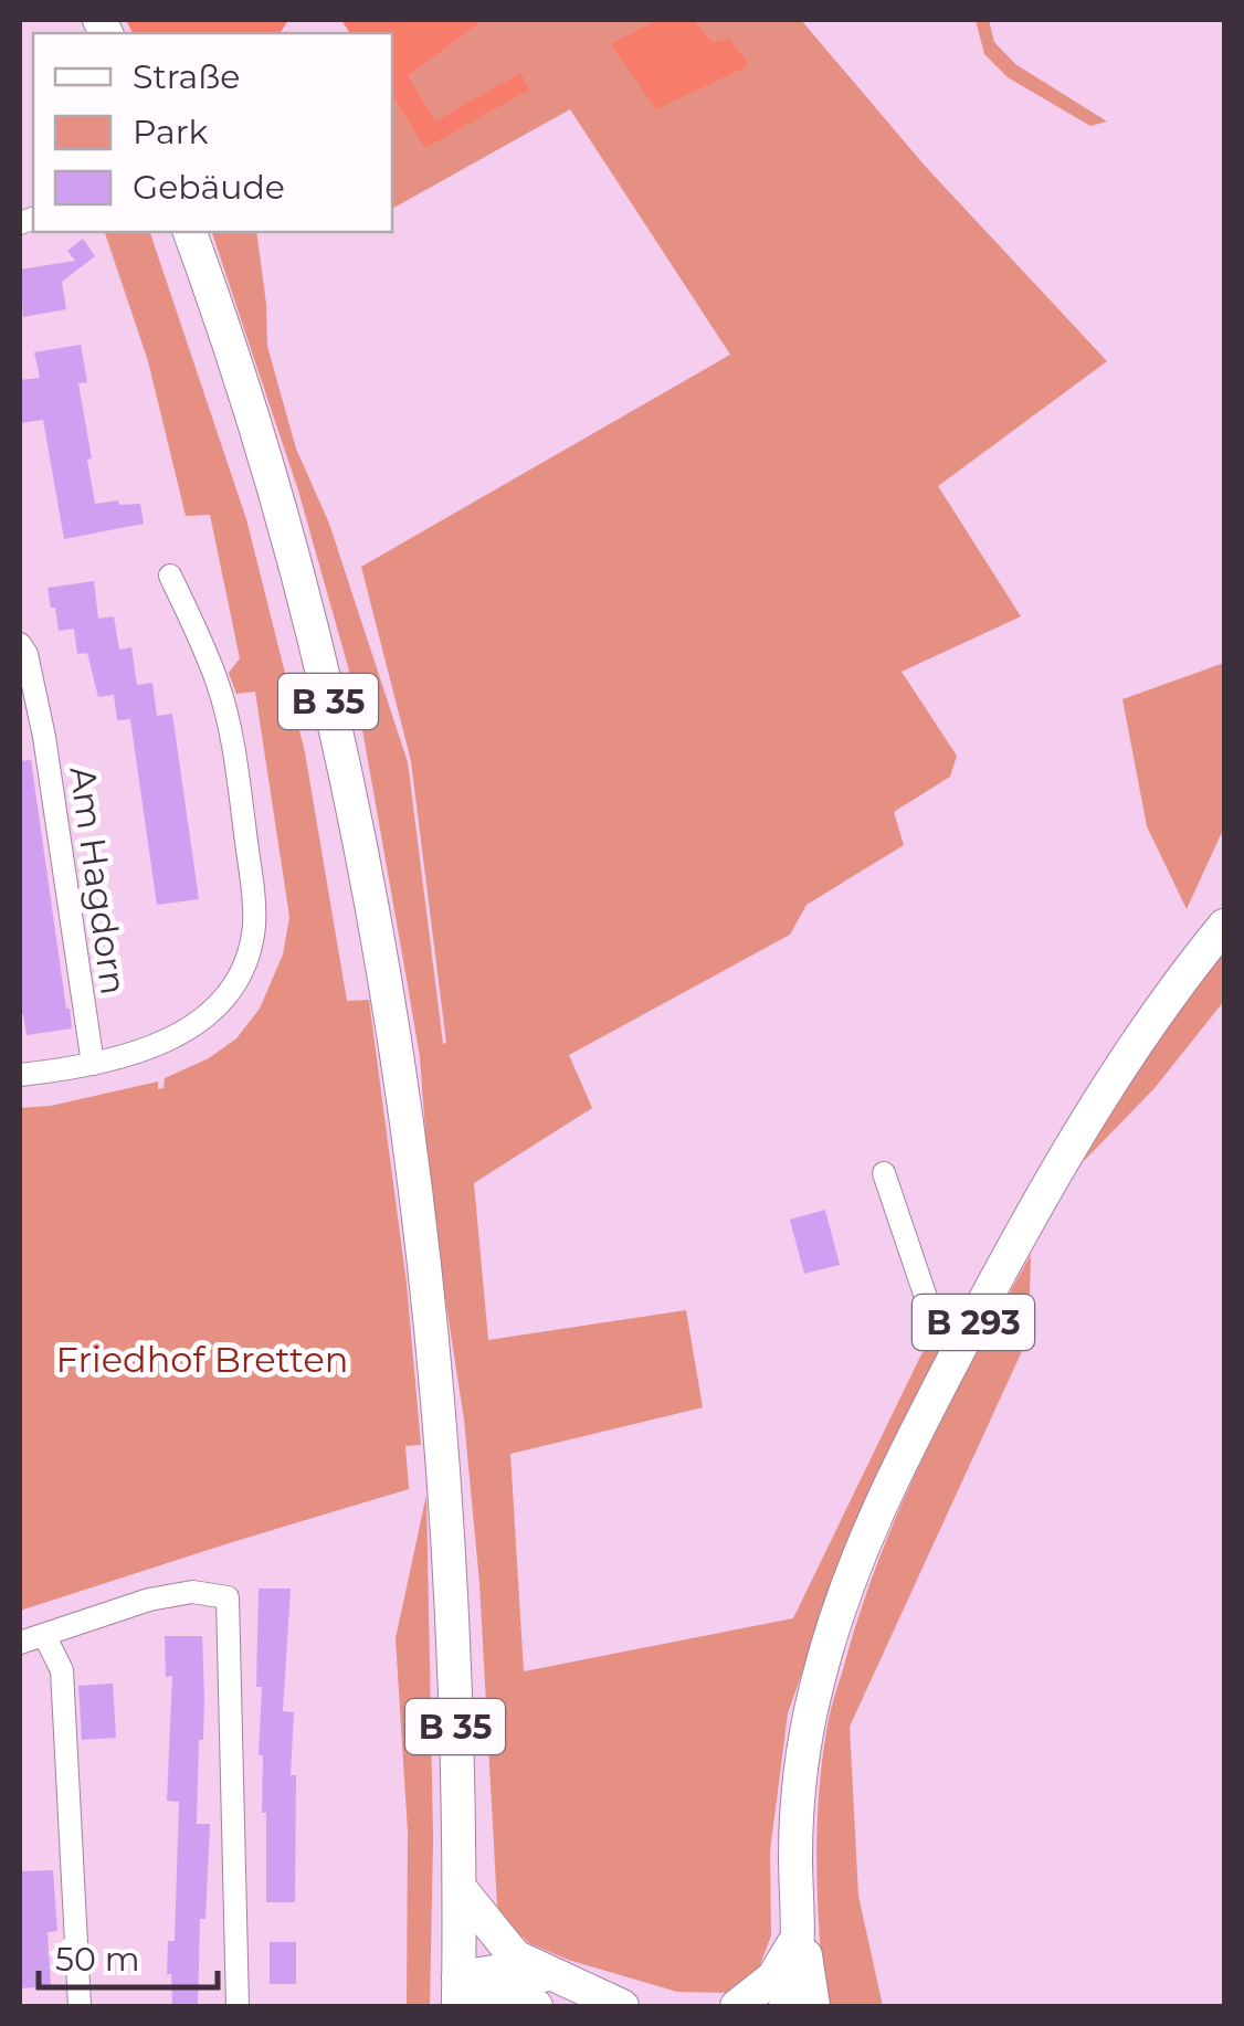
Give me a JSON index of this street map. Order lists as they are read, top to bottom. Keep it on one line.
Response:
{"streets":{"main road":["B 35","B 293"],"street":["Am Hagdorn"]},"parks":["Friedhof Bretten"],"legend":["Straße","Park","Gebäude"],"scale_bar":"50 m"}
